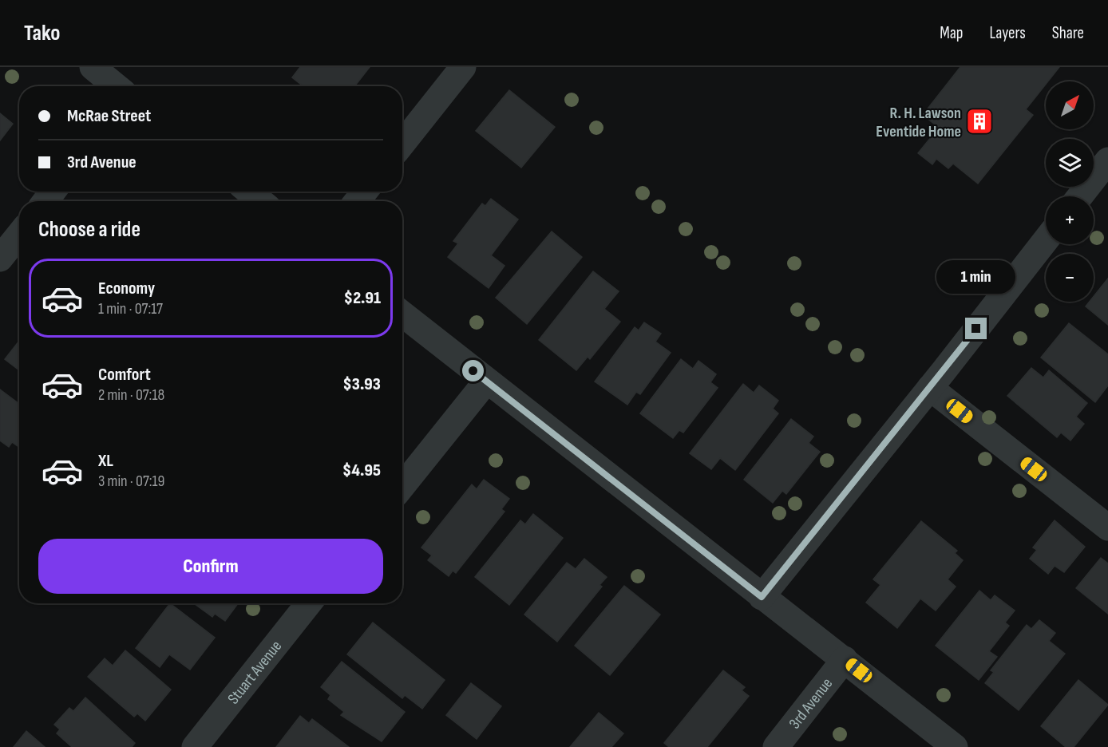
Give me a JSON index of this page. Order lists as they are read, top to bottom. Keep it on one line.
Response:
{"streets":{"street":["Stuart Avenue","3rd Avenue"]},"places":{"building":["R. H. Lawson Eventide Home"]},"north":"top right","page":{"header":"Tako","nav":["Map","Layers","Share"],"map_buttons":["+","−"],"banner":["McRae Street","3rd Avenue"],"heading":"Choose a ride","list":[{"name":"Economy","note":"1 min · 07:17","value":"$2.91"},{"name":"Comfort","note":"2 min · 07:18","value":"$3.93"},{"name":"XL","note":"3 min · 07:19","value":"$4.95"}],"bubble":"1 min","buttons":"Confirm"}}
